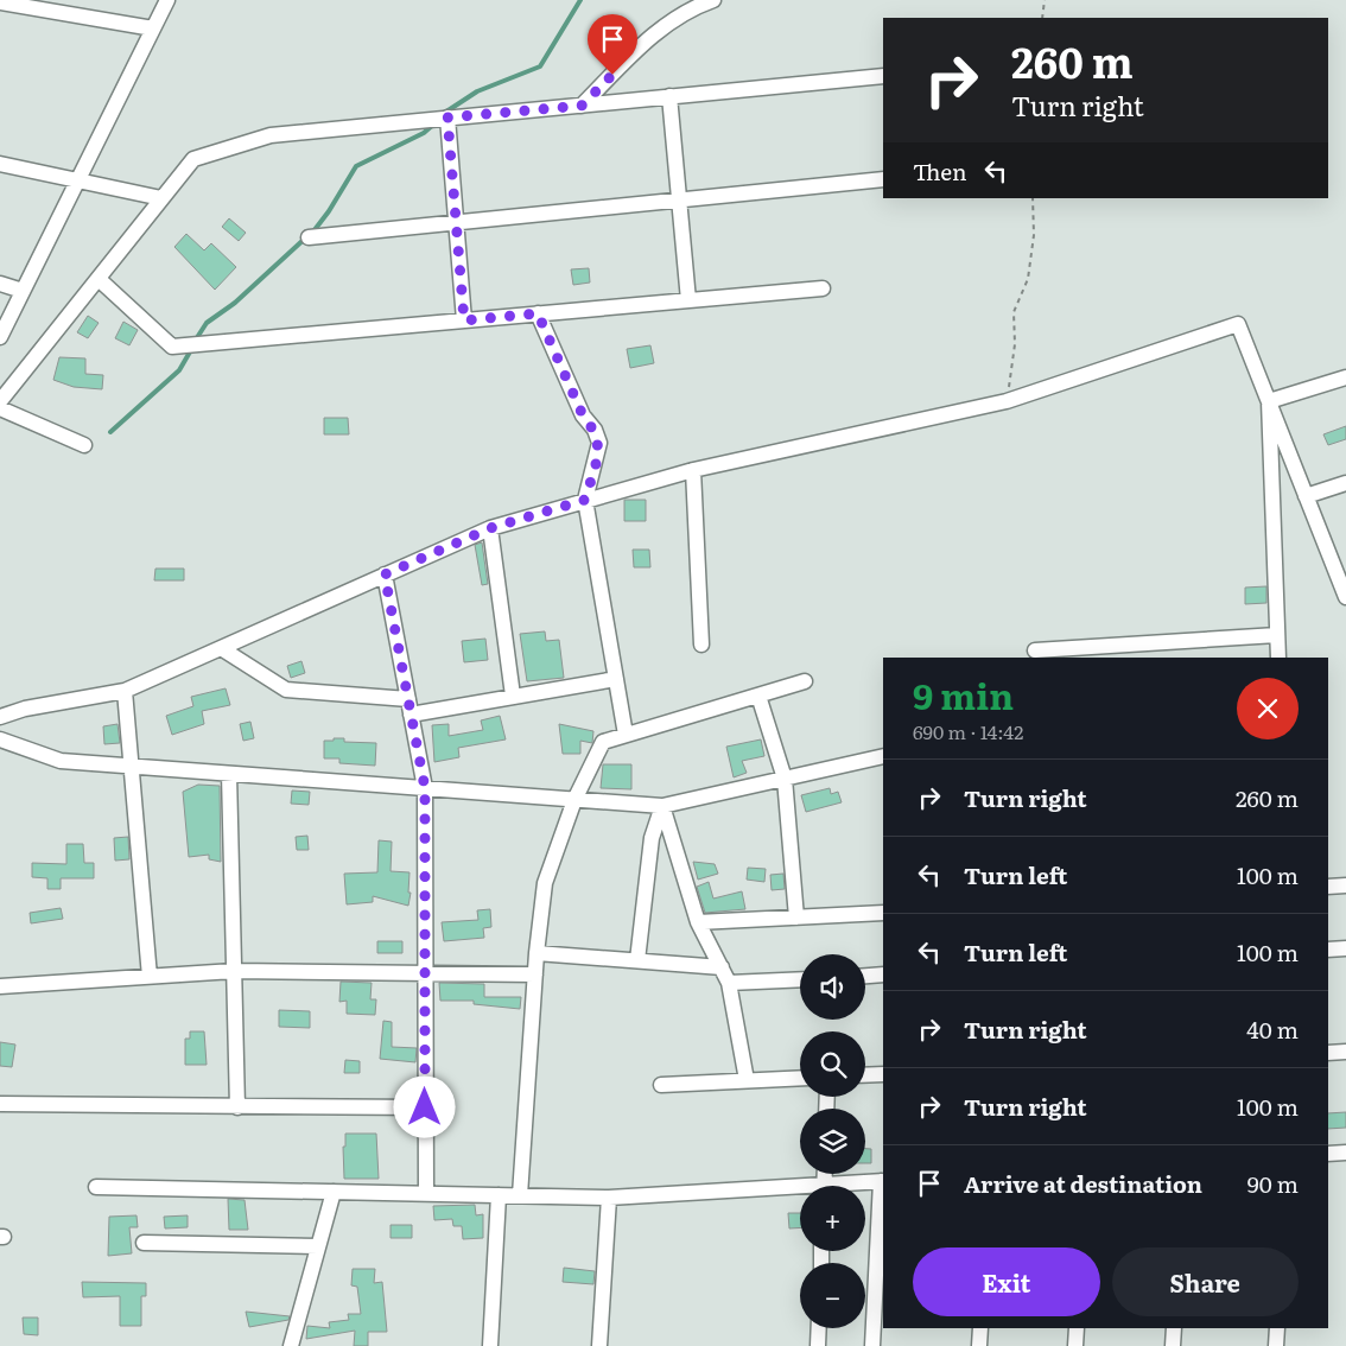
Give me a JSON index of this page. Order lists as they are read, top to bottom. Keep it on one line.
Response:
{"page":{"turn":["260 m","Turn right"],"then":"Then","heading":["9 min","690 m · 14:42"],"list":[{"name":"Turn right","value":"260 m"},{"name":"Turn left","value":"100 m"},{"name":"Turn left","value":"100 m"},{"name":"Turn right","value":"40 m"},{"name":"Turn right","value":"100 m"},{"name":"Arrive at destination","value":"90 m"}],"map_buttons":["+","−"],"buttons":["Exit","Share"]}}
